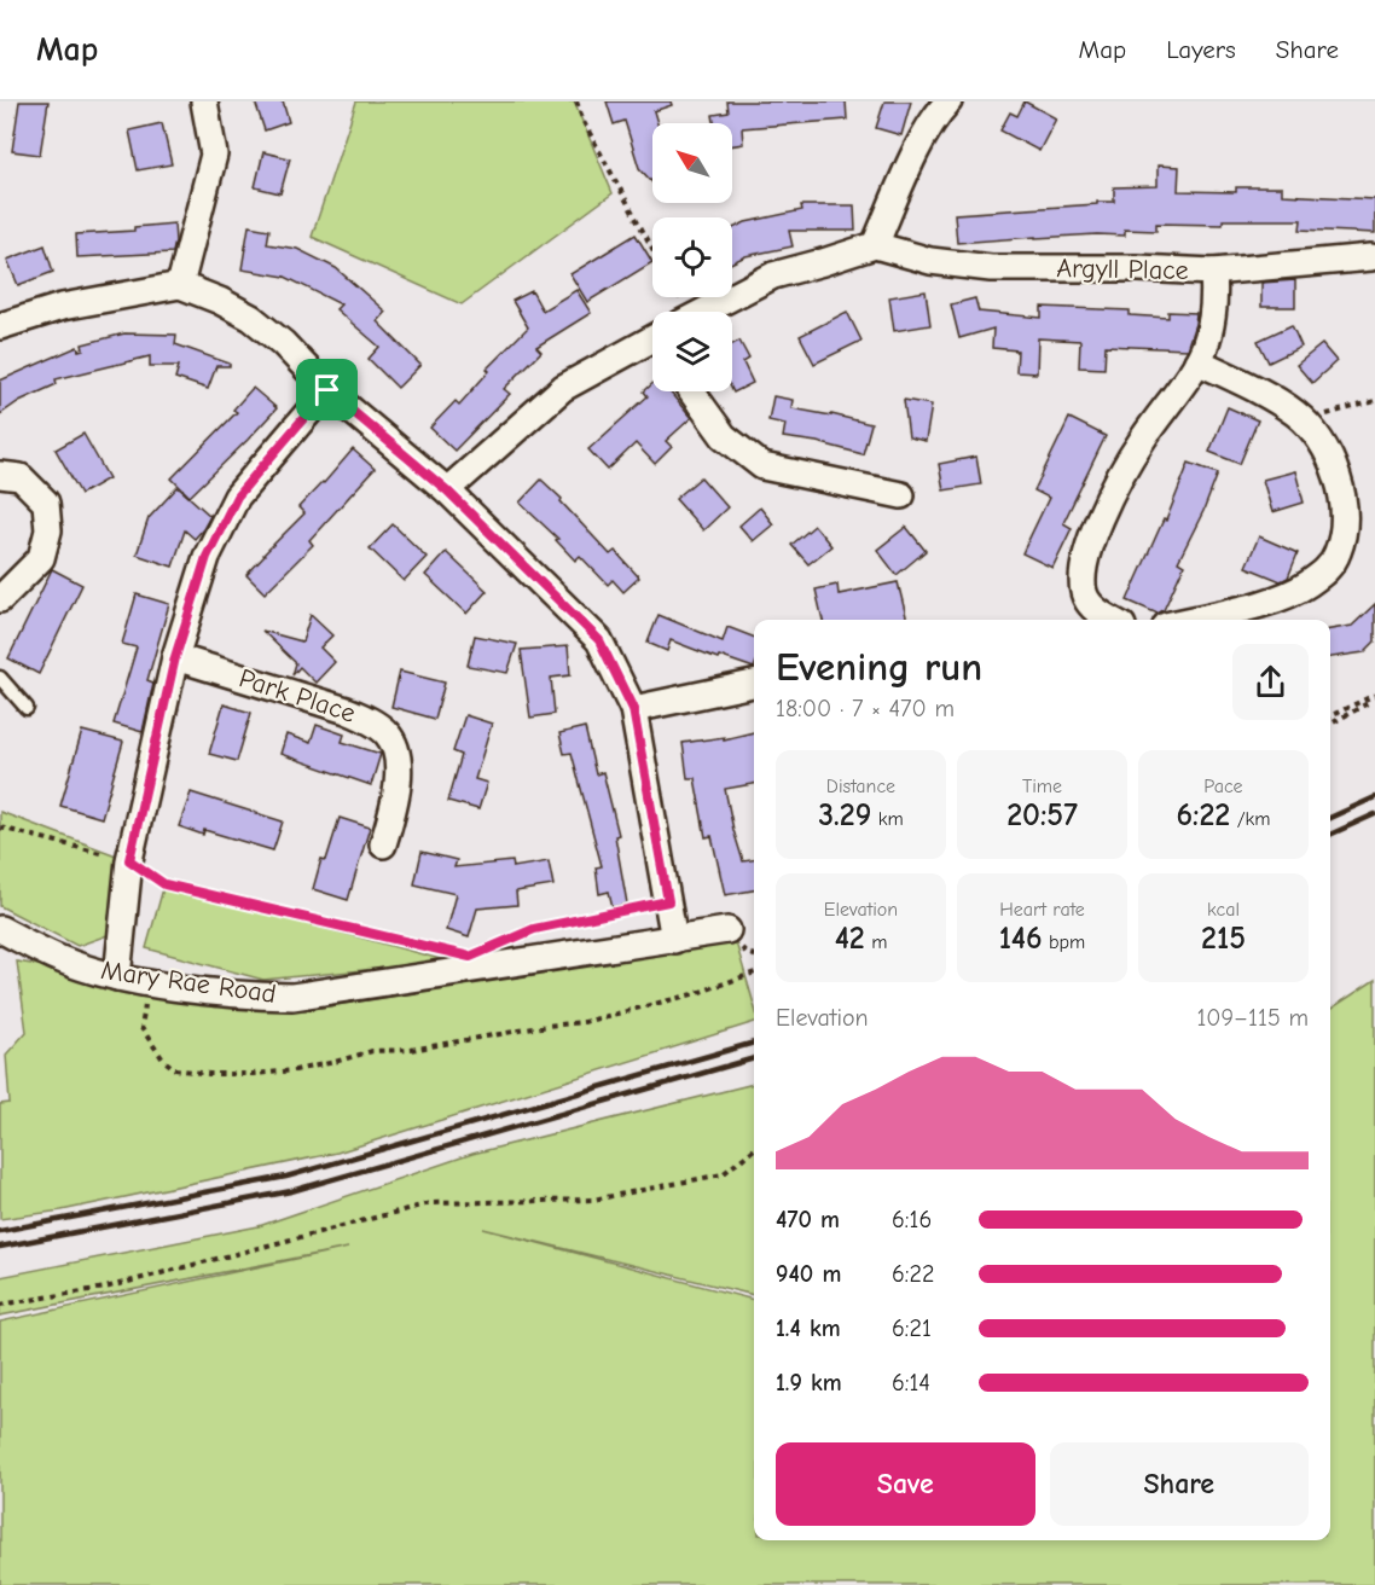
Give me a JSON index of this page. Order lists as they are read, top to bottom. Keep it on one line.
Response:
{"streets":{"street":["Argyll Place","Park Place","Mary Rae Road"]},"north":"top left","page":{"header":"Map","nav":["Map","Layers","Share"],"heading":["Evening run","18:00 · 7 × 470 m"],"stats":[["Distance","3.29 km"],["Time","20:57"],["Pace","6:22 /km"],["Elevation","42 m"],["Heart rate","146 bpm"],["kcal","215"]],"chart":["Elevation","109–115 m"],"list":[{"name":"470 m","note":"6:16"},{"name":"940 m","note":"6:22"},{"name":"1.4 km","note":"6:21"},{"name":"1.9 km","note":"6:14"}],"buttons":["Save","Share"]}}
